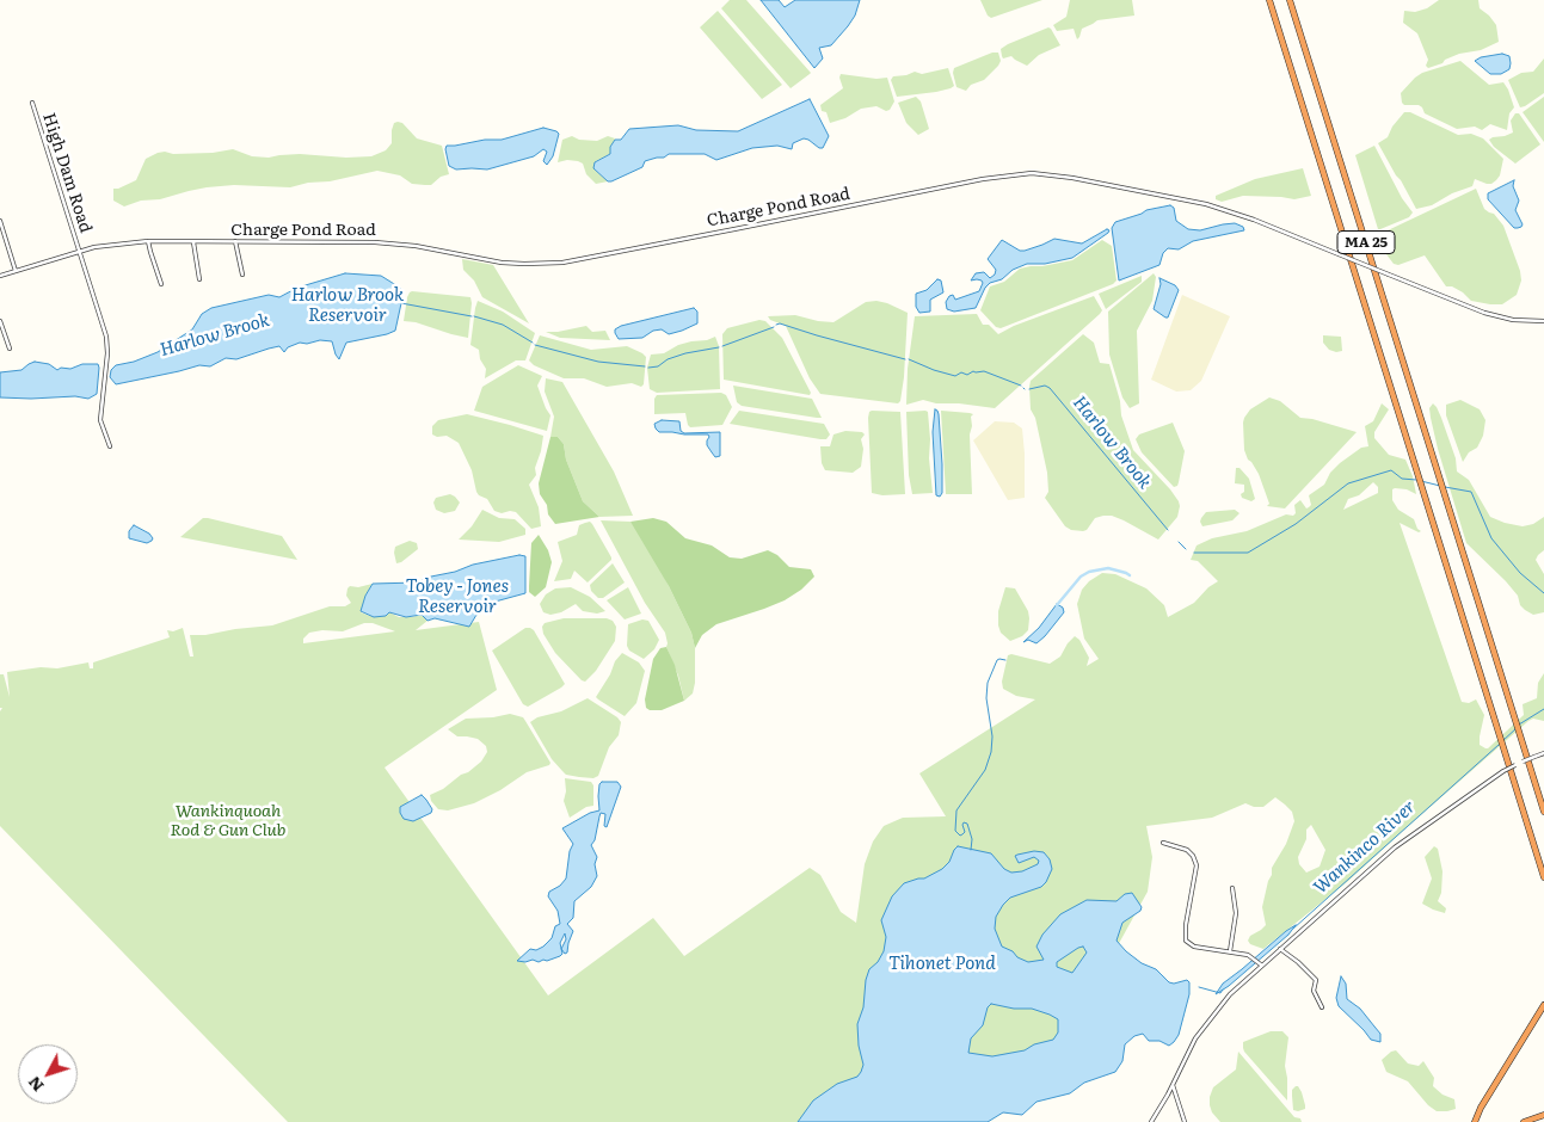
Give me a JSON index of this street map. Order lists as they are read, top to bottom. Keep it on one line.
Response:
{"streets":{"highway":["MA 25"],"street":["High Dam Road","Charge Pond Road"]},"crossings":[["High Dam Road","Charge Pond Road"]],"water":["Harlow Brook Reservoir","Harlow Brook","Tobey - Jones Reservoir","Wankinco River","Tihonet Pond"],"parks":["Wankinquoah Rod & Gun Club"],"north":"bottom left"}
